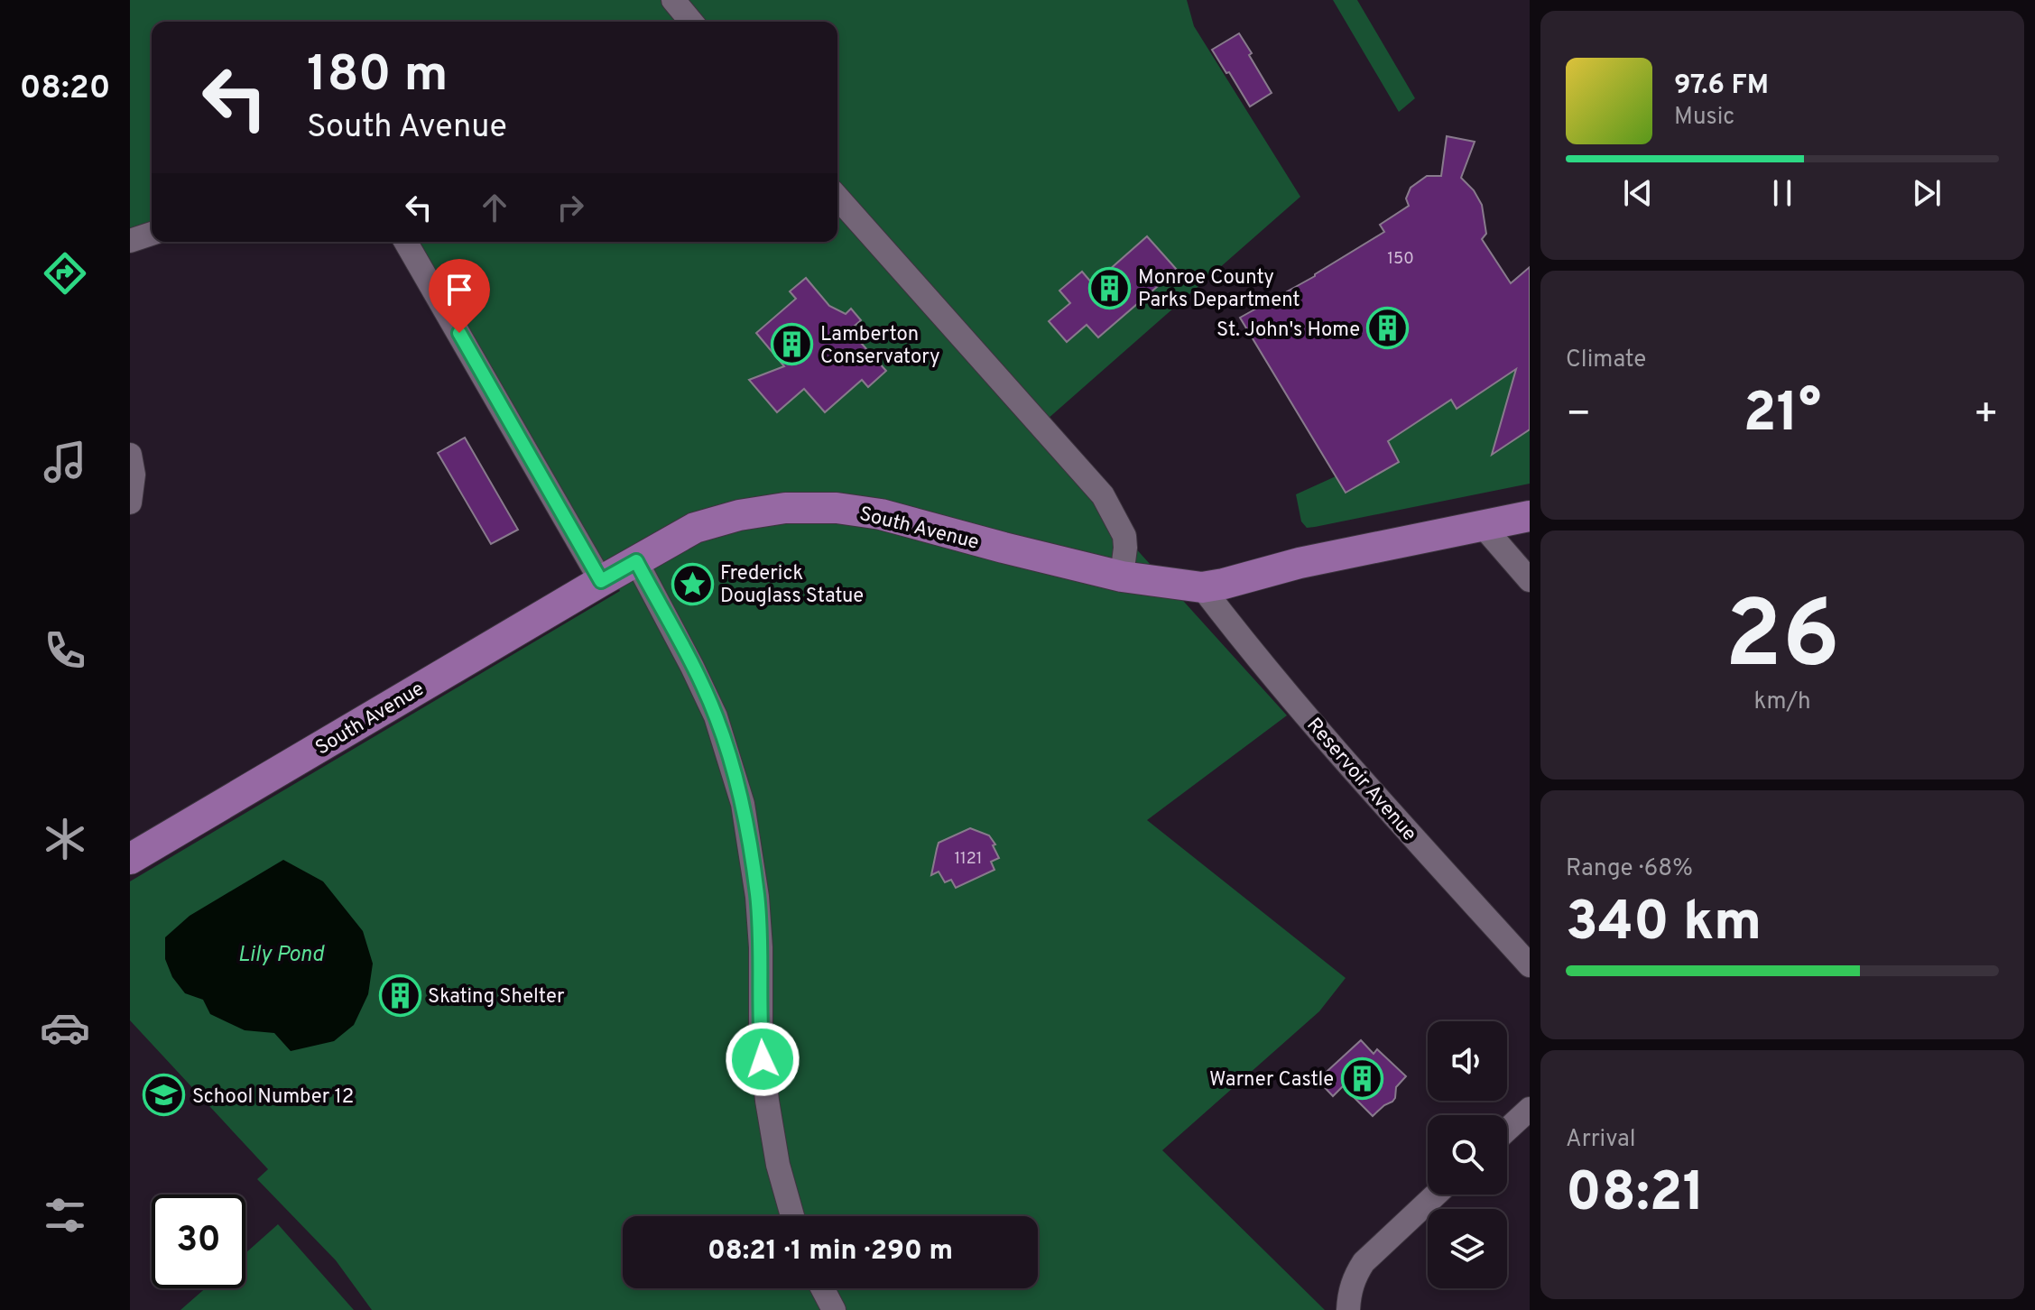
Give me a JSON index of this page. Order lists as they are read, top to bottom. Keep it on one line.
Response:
{"streets":{"main road":["South Avenue"],"street":["Reservoir Avenue"]},"crossings":[["South Avenue","Reservoir Avenue"]],"water":["Lily Pond"],"places":{"building":["Monroe County Parks Department","St. John's Home","Lamberton Conservatory","Skating Shelter","Warner Castle"],"place":["Frederick Douglass Statue"],"school or university":["School Number 12"]},"house_numbers":["150","1121"],"page":{"tabs":"08:20","turn":["180 m","South Avenue"],"song":["97.6 FM","Music"],"tile":["Climate",["26","km/h"],["Range · 68%","340 km"],["Arrival","08:21"]],"heat":["−","21°","+"],"limit":"30","trip":"08:21 · 1 min · 290 m"}}
